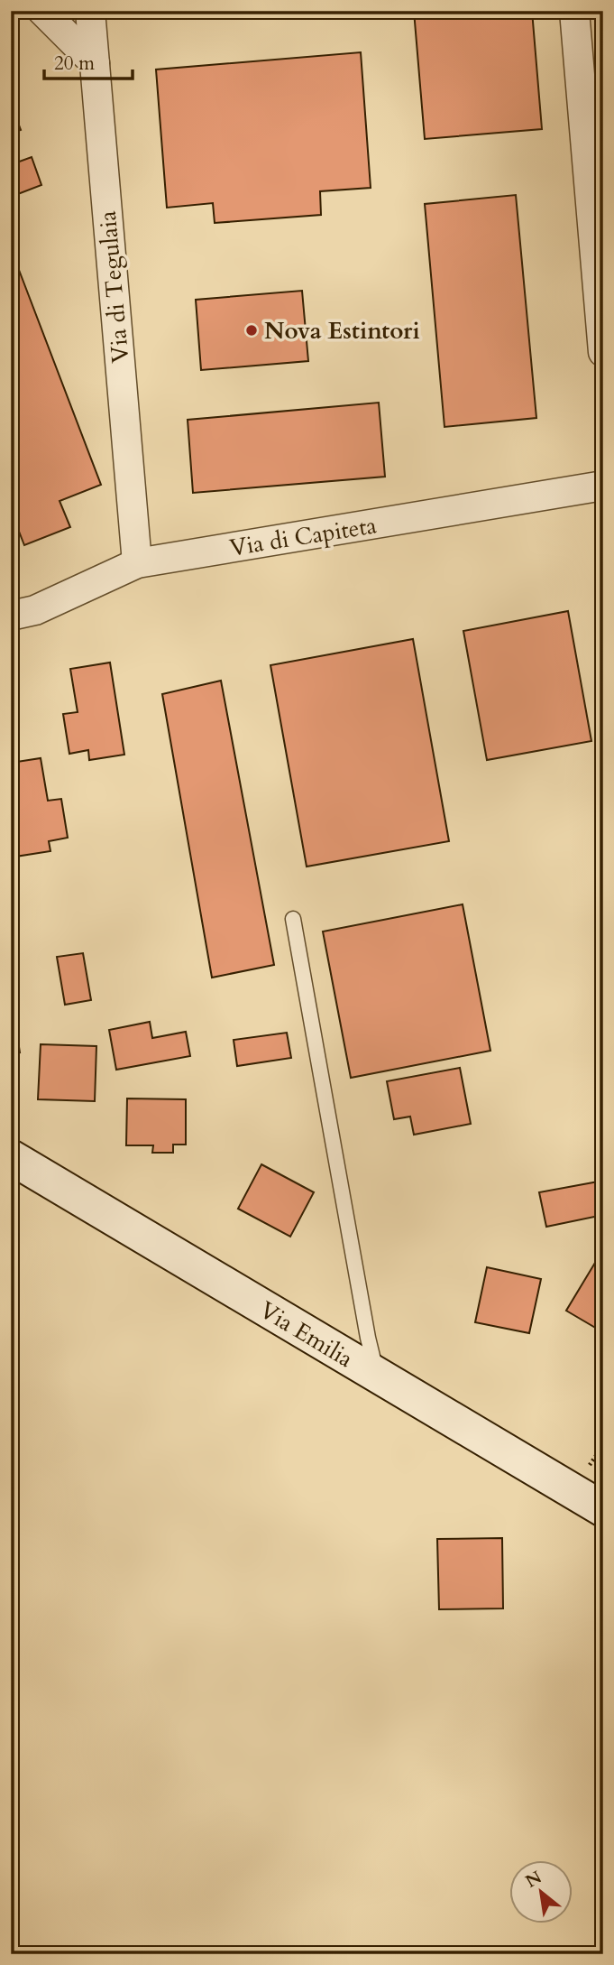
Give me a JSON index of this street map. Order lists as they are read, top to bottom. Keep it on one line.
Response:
{"streets":{"main road":["Via Emilia"],"street":["Via di Tegulaia","Via di Capiteta"]},"crossings":[["Via di Tegulaia","Via di Capiteta"]],"places":["Nova Estintori"],"scale_bar":"20 m","north":"top left"}
